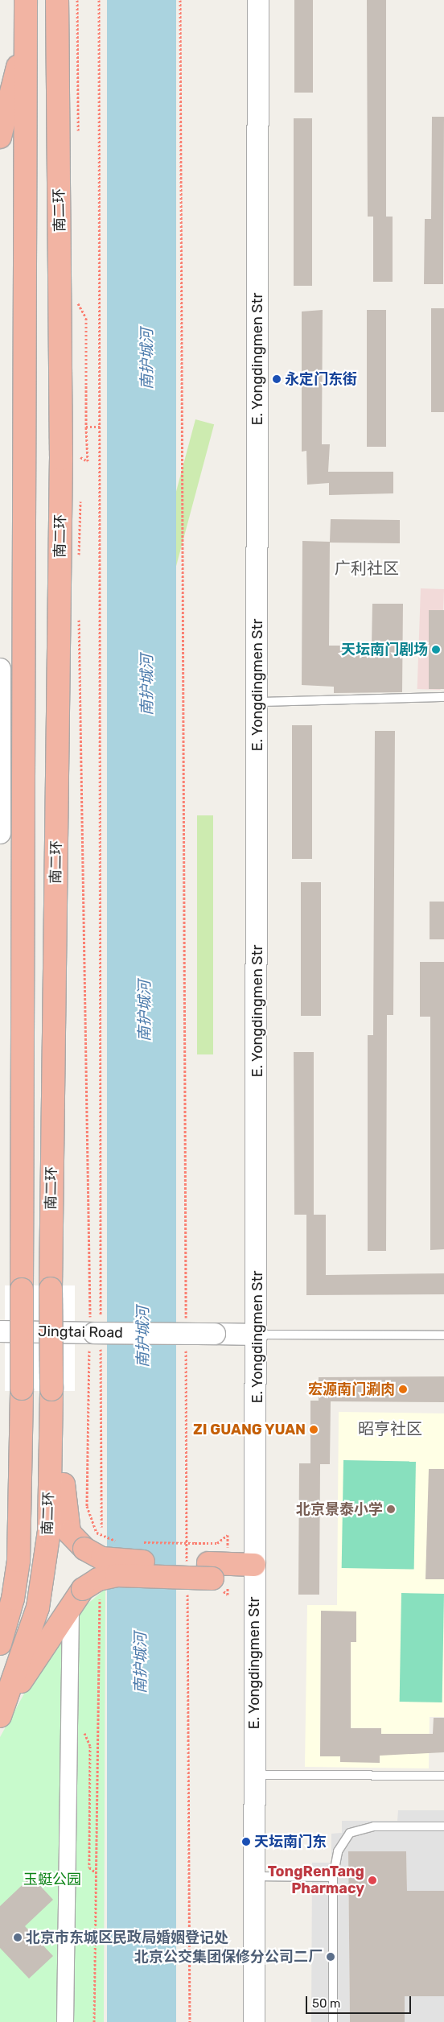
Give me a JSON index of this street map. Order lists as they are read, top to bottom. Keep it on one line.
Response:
{"streets":{"highway":["南二环"],"street":["E. Yongdingmen Str","Jingtai Road"]},"crossings":[["E. Yongdingmen Str","Jingtai Road"]],"districts":["广利社区","昭亨社区"],"water":["南护城河"],"parks":["玉蜓公园"],"places":["永定门东街","天坛南门剧场","宏源南门涮肉","ZI GUANG YUAN","北京景泰小学","天坛南门东","TongRenTang Pharmacy","北京市东城区民政局婚姻登记处","北京公交集团保修分公司二厂"],"scale_bar":"50 m"}
